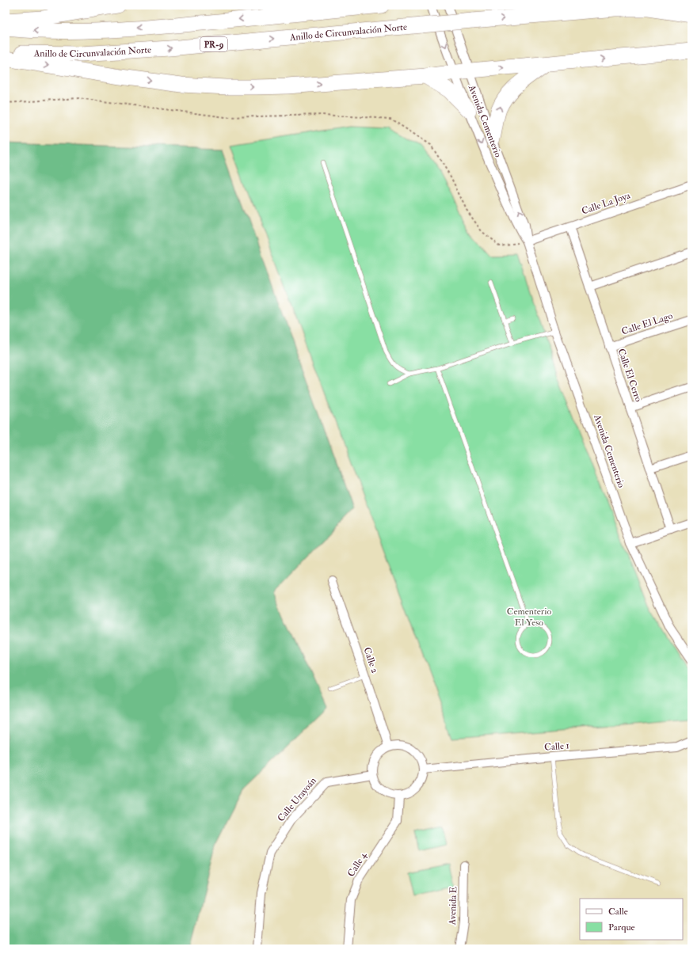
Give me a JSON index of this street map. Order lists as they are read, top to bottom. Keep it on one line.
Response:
{"streets":{"highway":["Anillo de Circunvalación Norte","PR-9"],"street":["Avenida Cementerio","Calle La Joya","Calle El Lago","Calle El Cerro","Calle 2","Calle 1","Calle Urayoán","Calle 4","Avenida E"]},"crossings":[["Avenida Cementerio","Calle La Joya"],["Calle La Joya","Calle El Cerro"],["Calle El Lago","Calle El Cerro"],["Calle 2","Calle 1"],["Calle 2","Calle Urayoán"],["Calle 2","Calle 4"],["Calle 1","Calle Urayoán"],["Calle 1","Calle 4"],["Calle Urayoán","Calle 4"]],"parks":["Cementerio El Yeso"],"legend":["Calle","Parque"]}
